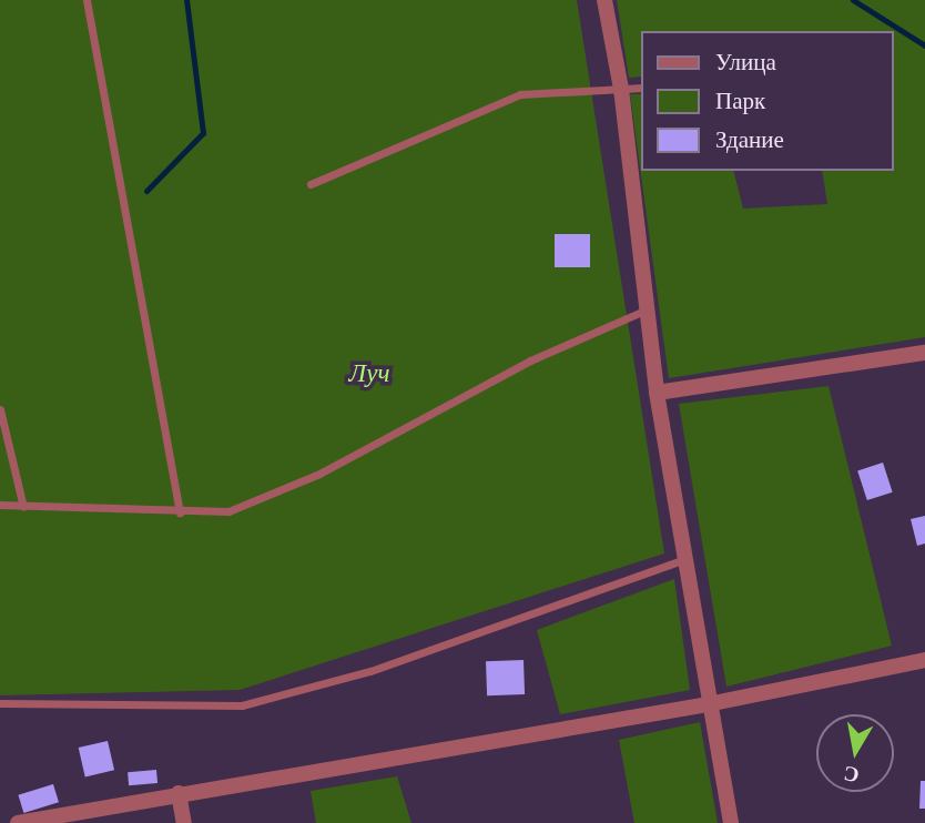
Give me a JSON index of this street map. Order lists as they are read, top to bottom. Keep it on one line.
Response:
{"parks":["Луч"],"legend":["Улица","Парк","Здание"],"north":"bottom"}
